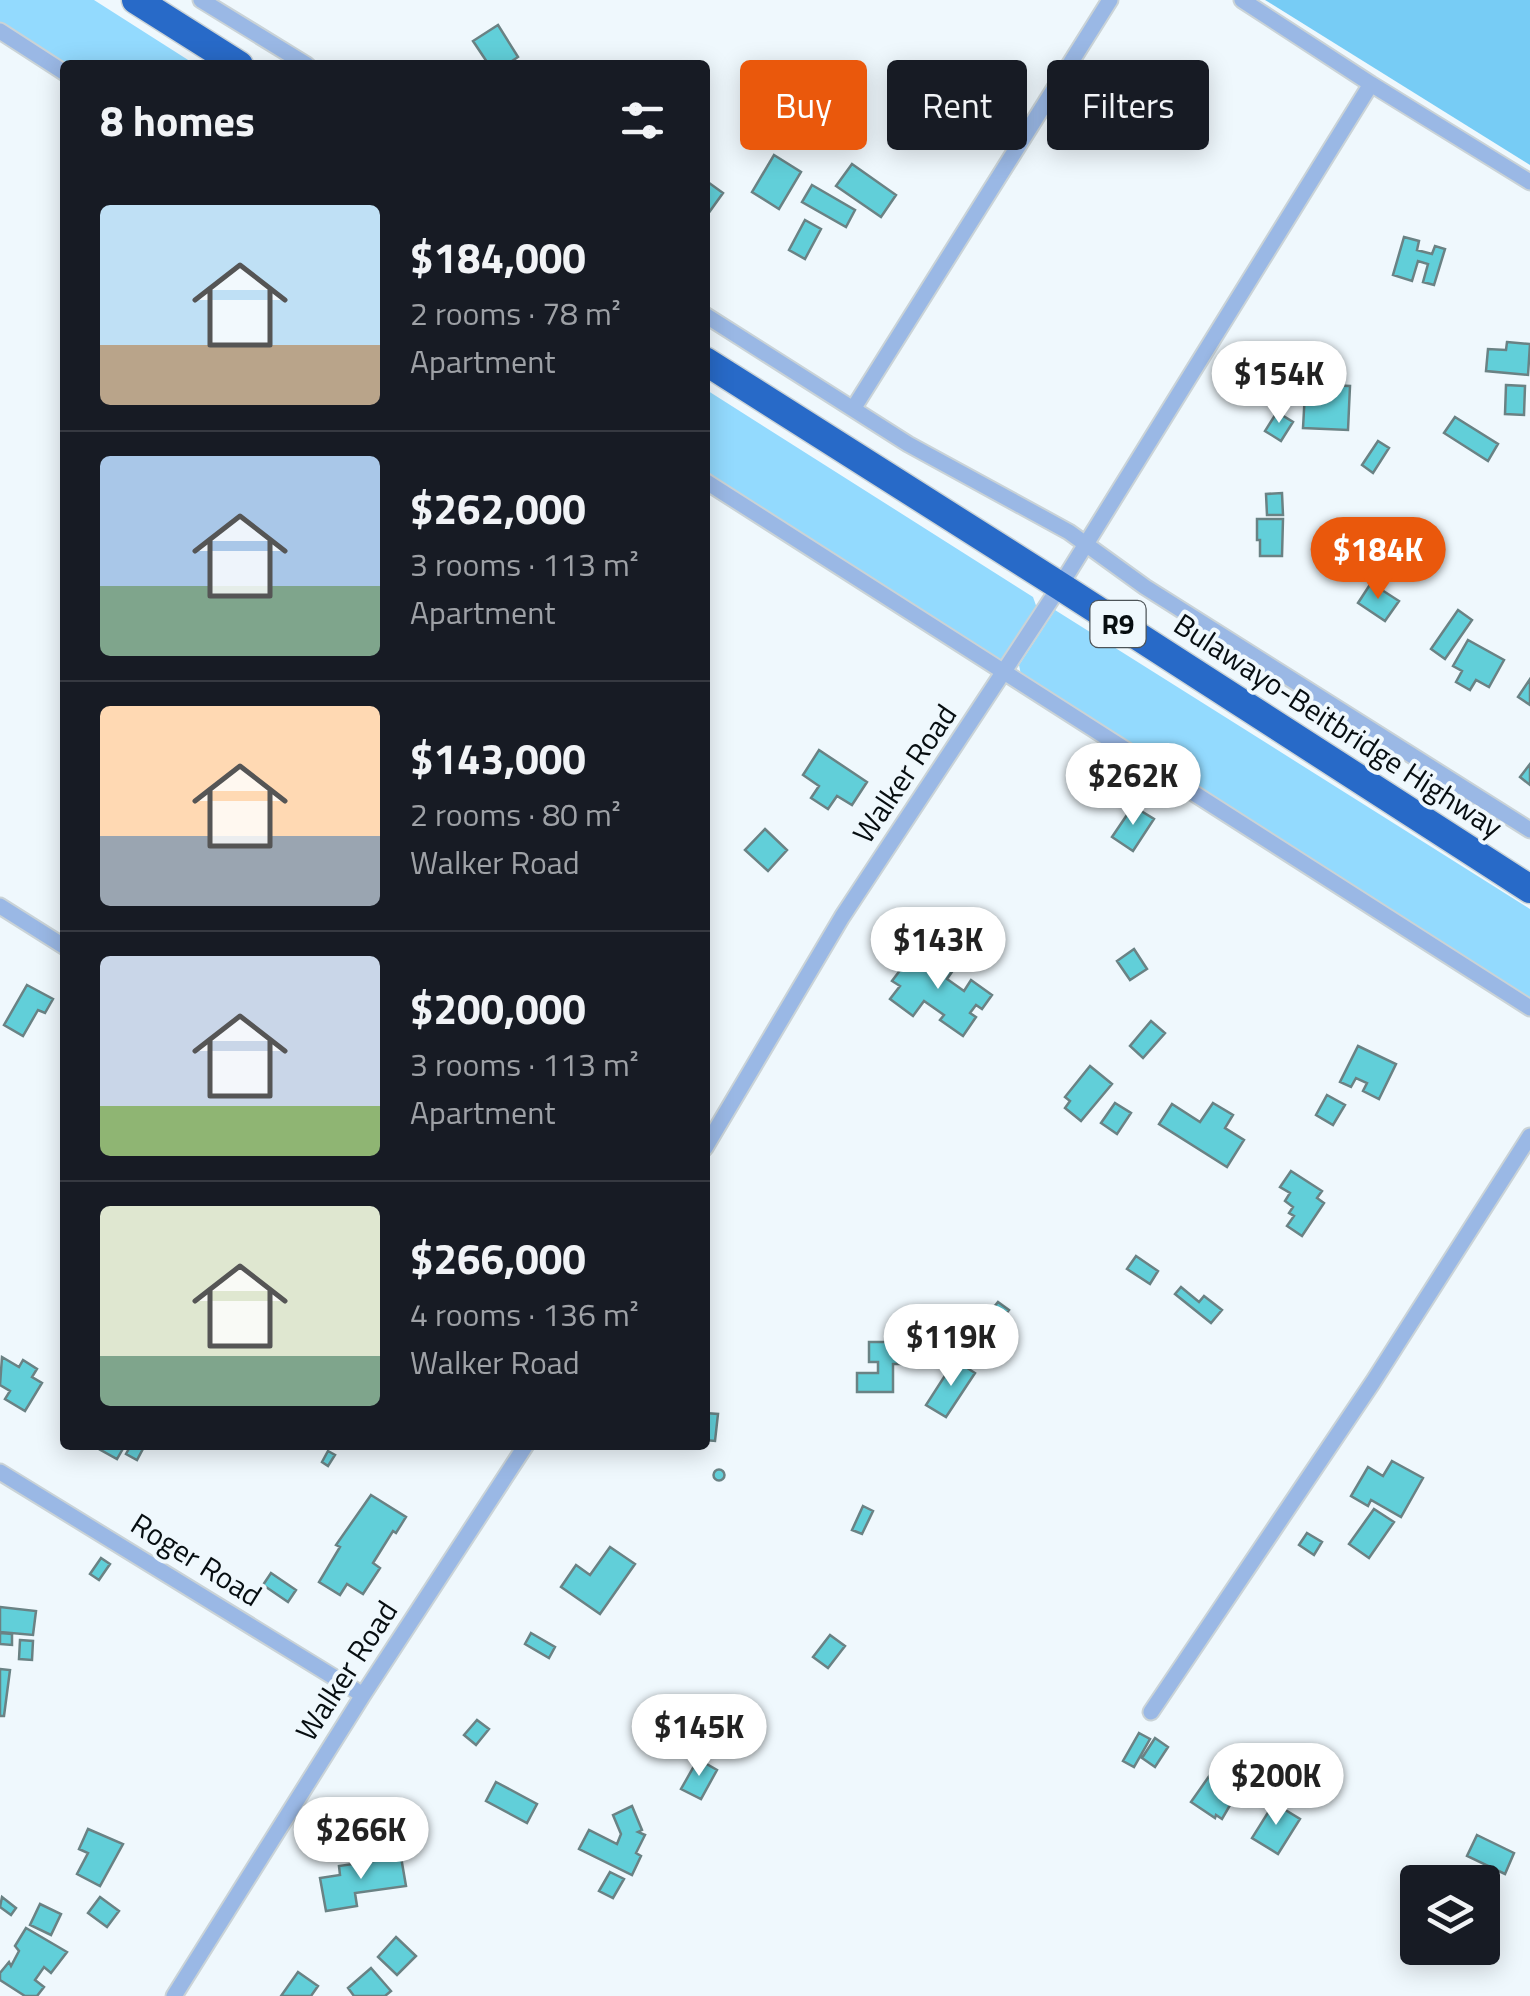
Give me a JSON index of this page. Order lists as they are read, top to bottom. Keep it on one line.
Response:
{"streets":{"highway":["R9","Bulawayo-Beitbridge Highway"],"street":["Walker Road","Roger Road"]},"crossings":[["Bulawayo-Beitbridge Highway","Walker Road"],["Walker Road","Roger Road"]],"page":{"chip":["Buy","Rent","Filters"],"heading":"8 homes","list":[{"name":"$184,000","note":"2 rooms · 78 m² · Apartment"},{"name":"$262,000","note":"3 rooms · 113 m² · Apartment"},{"name":"$143,000","note":"2 rooms · 80 m² · Walker Road"},{"name":"$200,000","note":"3 rooms · 113 m² · Apartment"},{"name":"$266,000","note":"4 rooms · 136 m² · Walker Road"}],"price":["$154K","$184K","$262K","$143K","$119K","$145K","$200K","$266K"]}}
